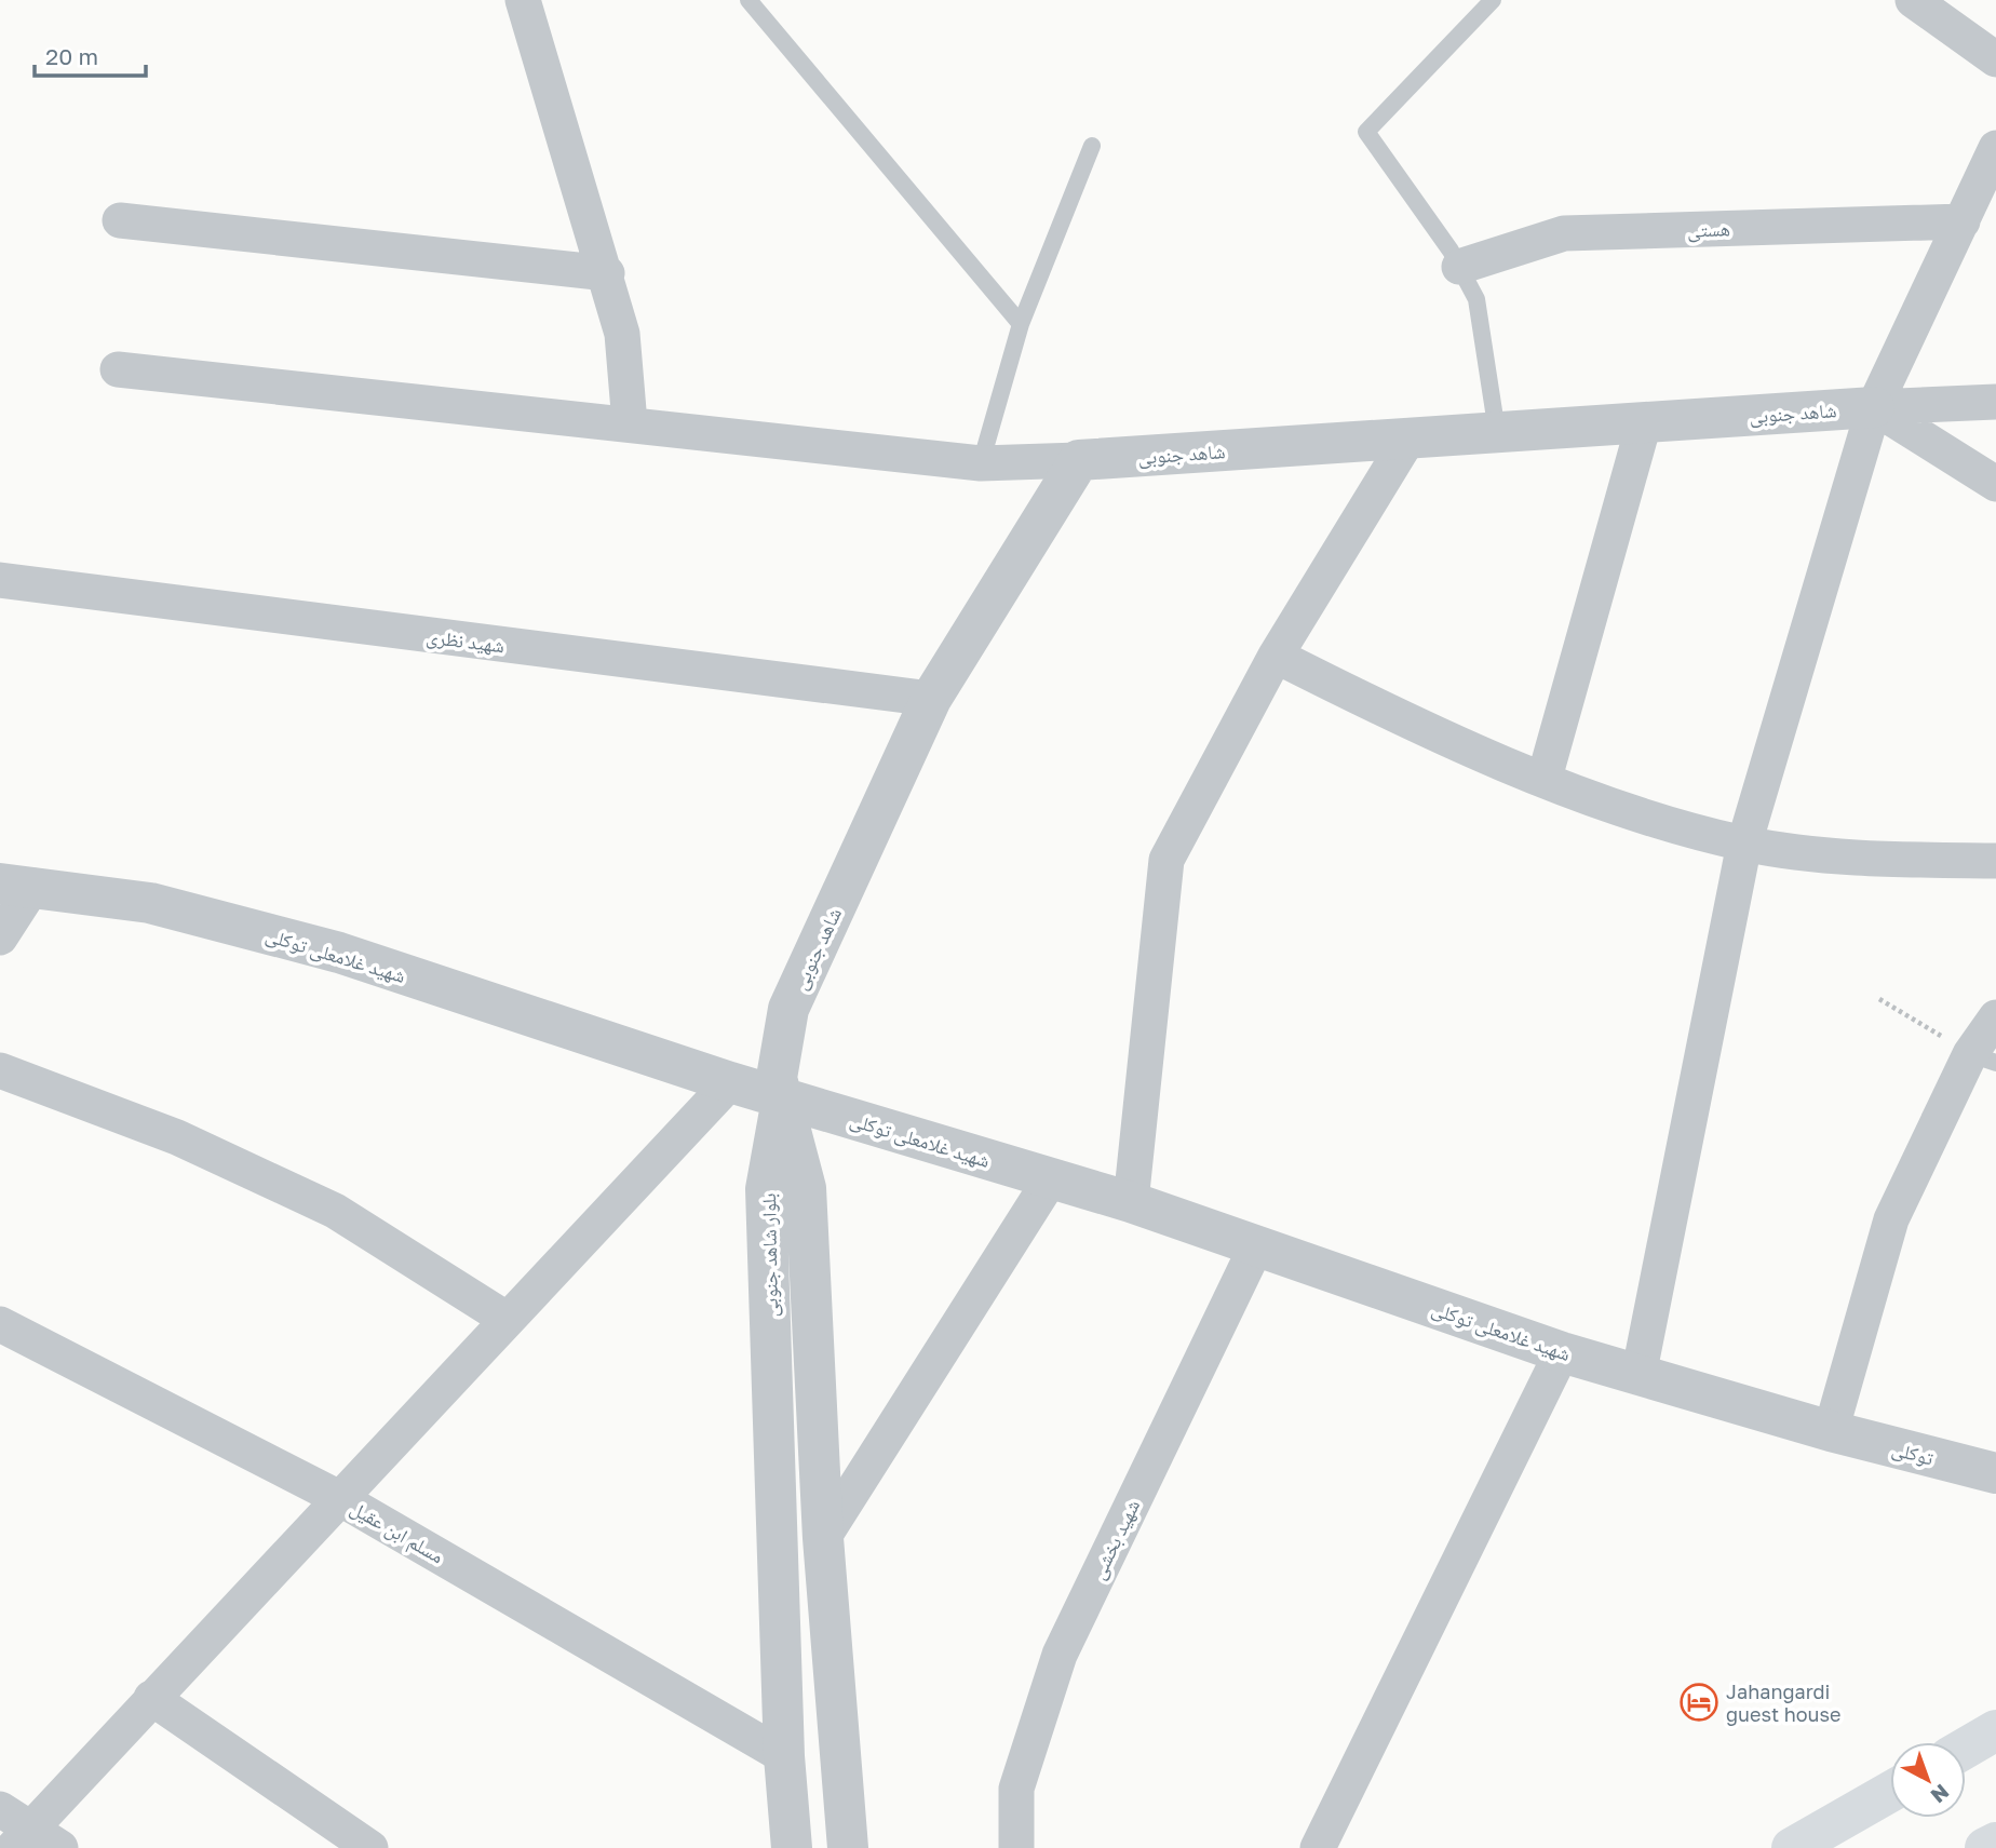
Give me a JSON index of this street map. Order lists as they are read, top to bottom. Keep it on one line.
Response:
{"streets":{"street":["هستی","شاهد جنوبی","شهید نظری","شهید غلامعلی توکلی","بلوار شاهد جنوبی","توکلی","مسلم ابن عقیل","شهید بخشی"]},"crossings":[["شاهد جنوبی","شهید نظری"],["شاهد جنوبی","شهید غلامعلی توکلی"],["شاهد جنوبی","بلوار شاهد جنوبی"],["شهید غلامعلی توکلی","بلوار شاهد جنوبی"],["شهید غلامعلی توکلی","توکلی"],["شهید غلامعلی توکلی","شهید بخشی"],["بلوار شاهد جنوبی","مسلم ابن عقیل"]],"places":{"hotel":["Jahangardi guest house"]},"scale_bar":"20 m","north":"bottom right"}
